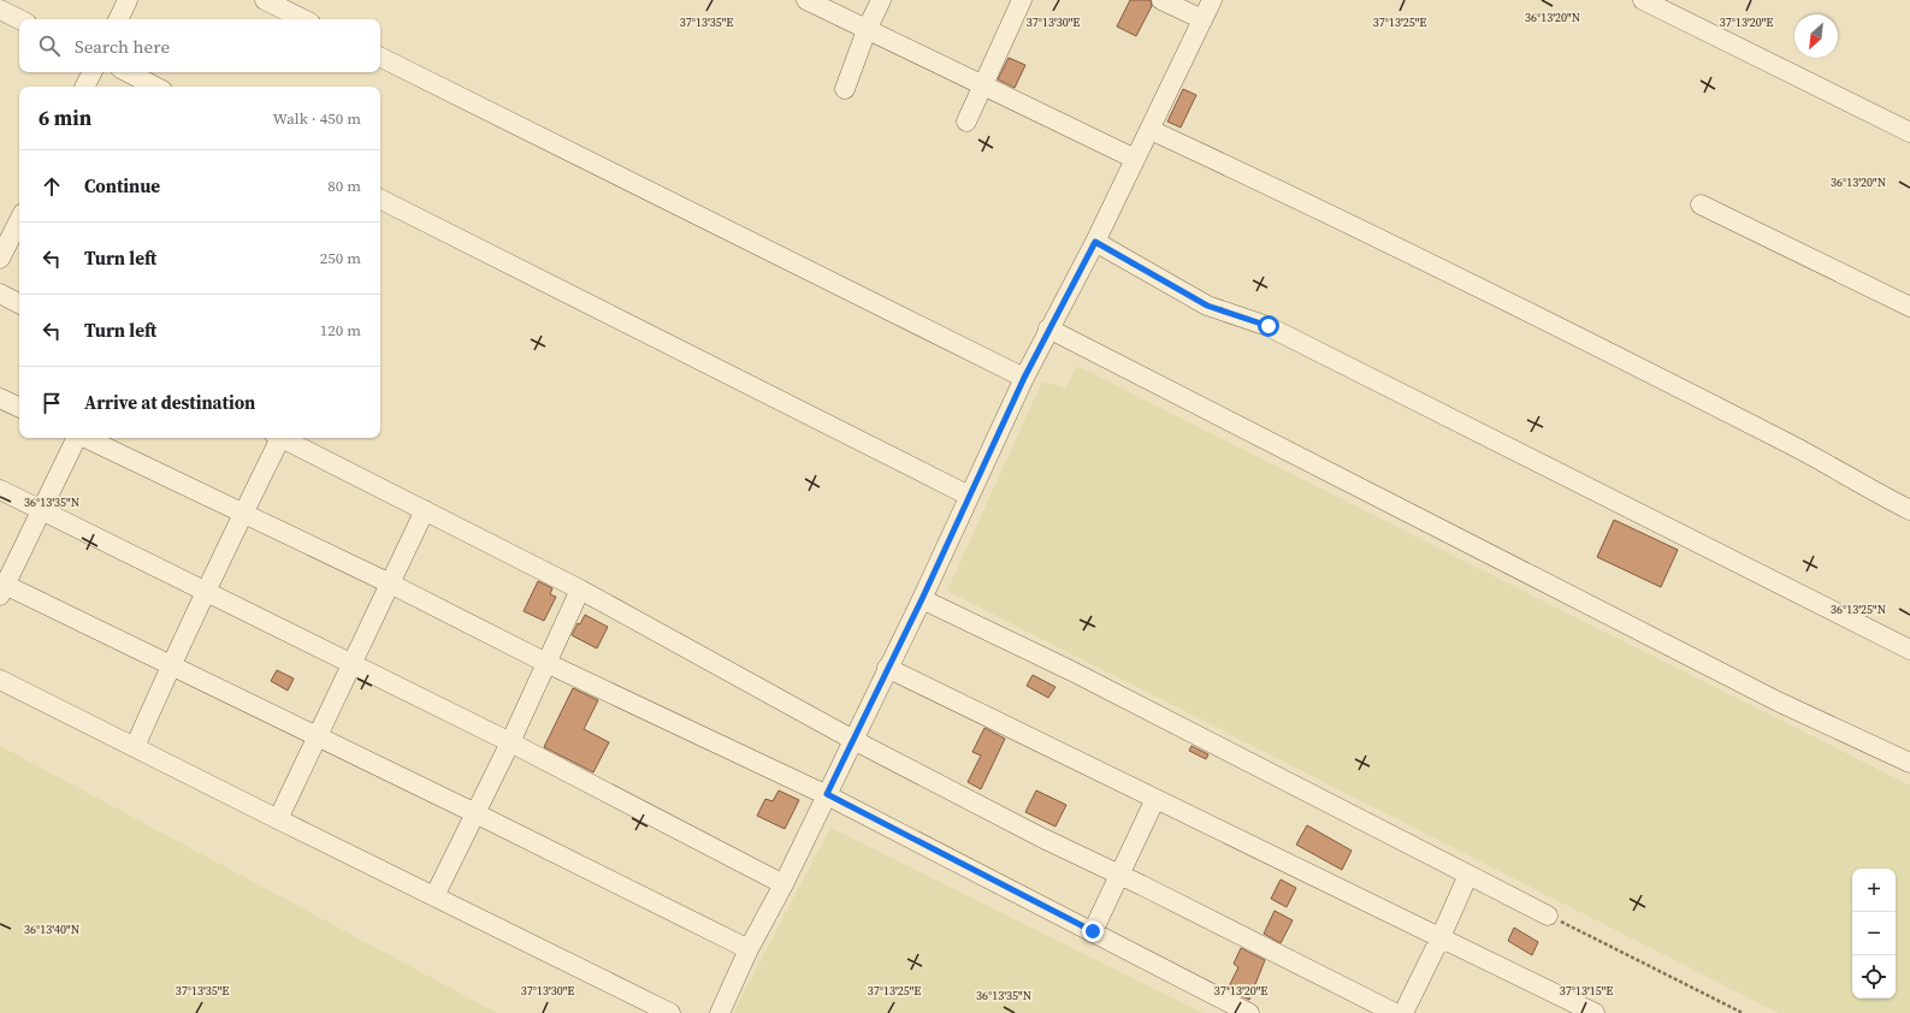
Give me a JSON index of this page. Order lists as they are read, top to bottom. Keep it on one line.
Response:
{"north":"bottom left","page":{"search":"Search here","heading":["6 min","Walk · 450 m"],"list":[["Continue","80 m"],["Turn left","250 m"],["Turn left","120 m"],"Arrive at destination"],"map_buttons":["+","−"]},"coordinates":["36°13'20\"N","37°13'35\"E","37°13'30\"E","37°13'25\"E","37°13'20\"E","36°13'35\"N","36°13'25\"N","36°13'40\"N","37°13'15\"E"]}
